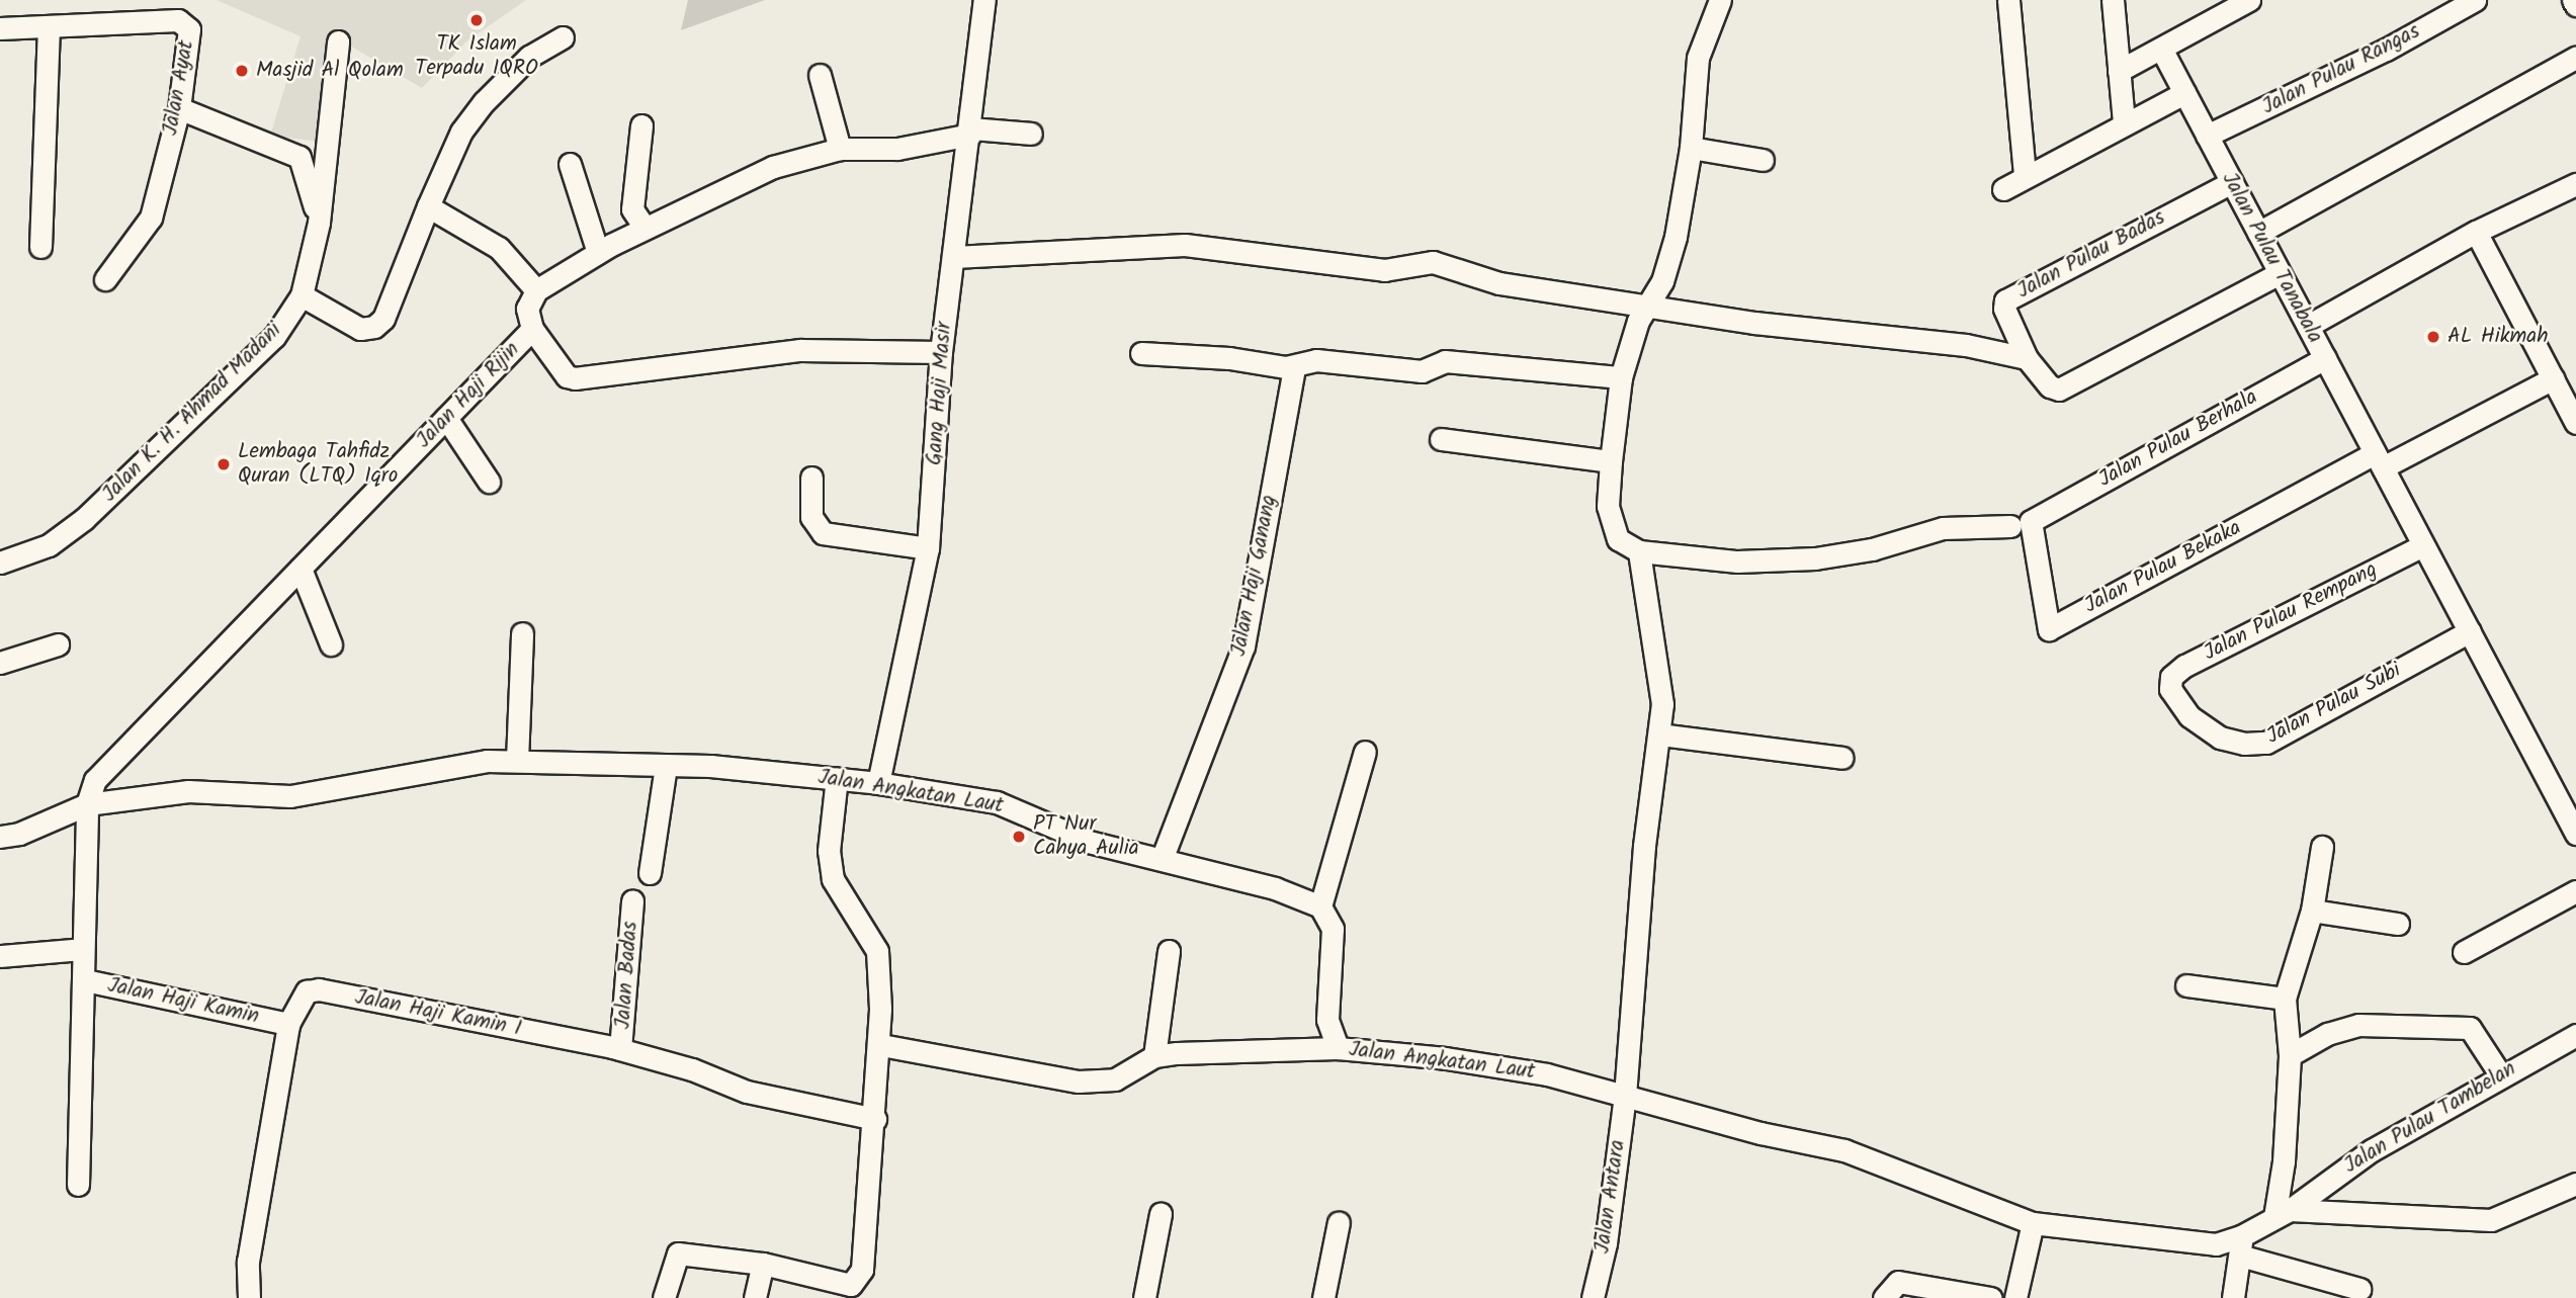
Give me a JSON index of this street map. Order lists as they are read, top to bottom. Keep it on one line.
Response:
{"streets":{"street":["Jalan Pulau Rangas","Jalan Ayat","Jalan Pulau Badas","Jalan Pulau Tanabala","Gang Haji Masir","Jalan Haji Rijin","Jalan K. H. Ahmad Madani","Jalan Pulau Berhala","Jalan Pulau Bekaka","Jalan Haji Ganang","Jalan Pulau Rempang","Jalan Pulau Subi","Jalan Angkatan Laut","Jalan Badas","Jalan Haji Kamin","Jalan Haji Kamin I","Jalan Pulau Tambelan","Jalan Antara"]},"crossings":[["Jalan Pulau Rangas","Jalan Pulau Tanabala"],["Jalan Pulau Badas","Jalan Pulau Tanabala"],["Jalan Pulau Tanabala","Jalan Pulau Berhala"],["Jalan Pulau Tanabala","Jalan Pulau Bekaka"],["Jalan Pulau Tanabala","Jalan Pulau Rempang"],["Jalan Pulau Tanabala","Jalan Pulau Subi"],["Gang Haji Masir","Jalan Angkatan Laut"],["Jalan Haji Rijin","Jalan Angkatan Laut"],["Jalan Haji Rijin","Jalan Haji Kamin"],["Jalan Pulau Berhala","Jalan Pulau Bekaka"],["Jalan Haji Ganang","Jalan Angkatan Laut"],["Jalan Pulau Rempang","Jalan Pulau Subi"],["Jalan Angkatan Laut","Jalan Haji Kamin"],["Jalan Angkatan Laut","Jalan Pulau Tambelan"],["Jalan Angkatan Laut","Jalan Antara"],["Jalan Badas","Jalan Haji Kamin I"],["Jalan Haji Kamin","Jalan Haji Kamin I"]],"places":["TK Islam Terpadu IQRO","Masjid Al Qolam","AL Hikmah","Lembaga Tahfidz Quran (LTQ) Iqro","PT Nur Cahya Aulia"]}
